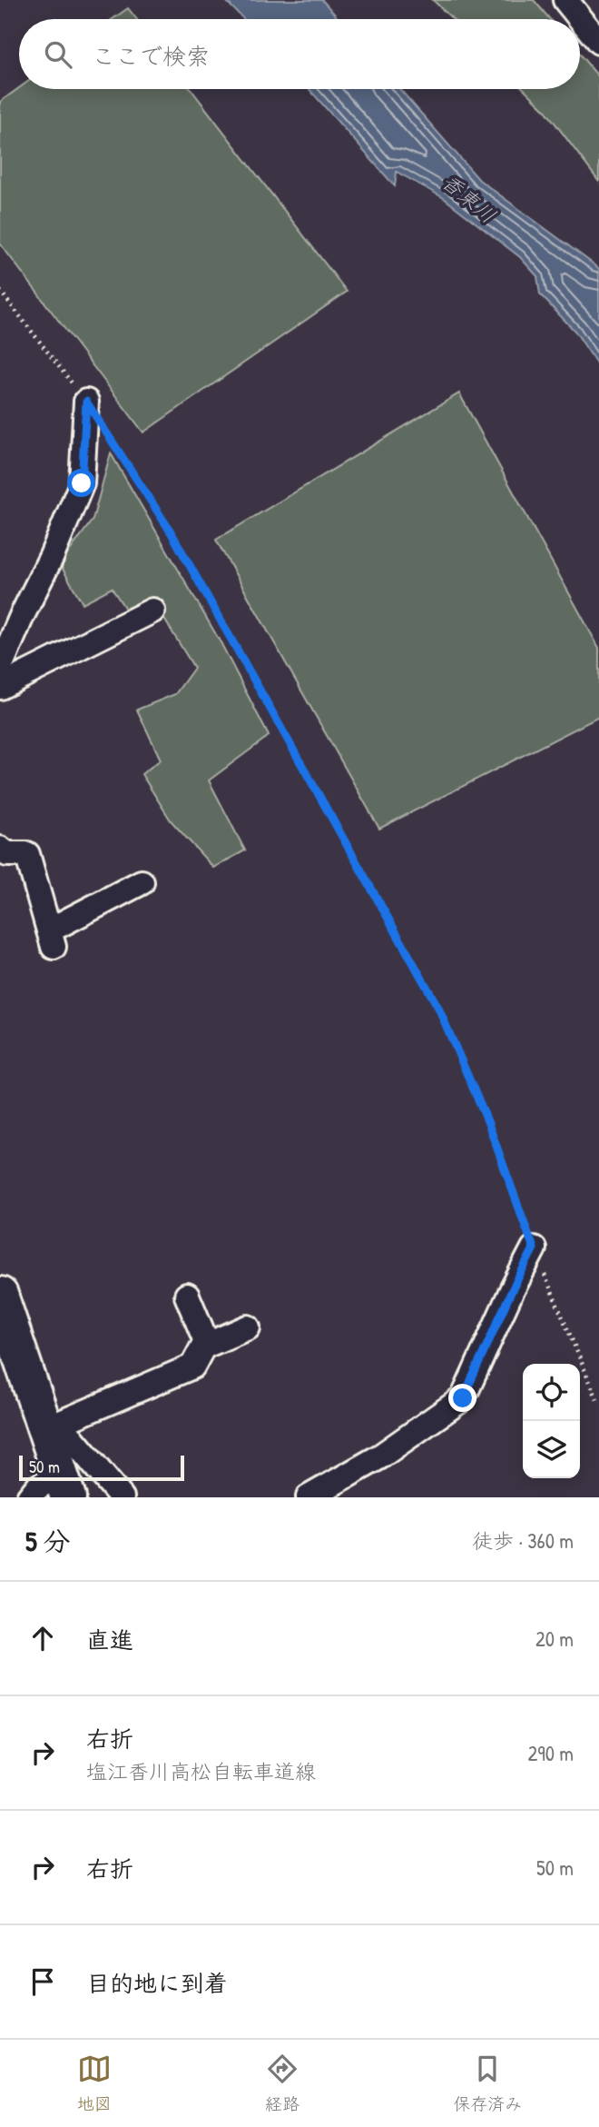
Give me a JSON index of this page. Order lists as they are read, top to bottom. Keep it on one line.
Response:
{"water":["香東川"],"scale_bar":"50 m","page":{"search":"ここで検索","scale":"50 m","heading":["5 分","徒歩 · 360 m"],"list":[["直進","20 m"],["右折","塩江香川高松自転車道線","290 m"],["右折","50 m"],"目的地に到着"],"nav":["地図","経路","保存済み"]}}
